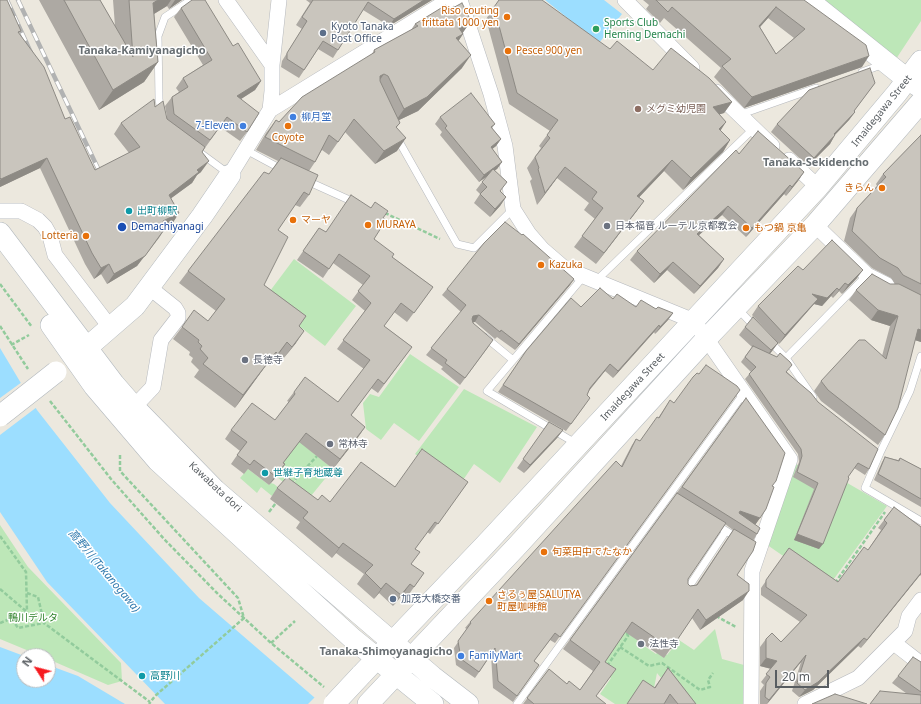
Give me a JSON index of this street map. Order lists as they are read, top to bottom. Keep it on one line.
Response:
{"streets":{"street":["Imaidegawa Street","Kawabata dori"]},"crossings":[["Imaidegawa Street","Kawabata dori"]],"districts":["Tanaka-Kamiyanagicho","Tanaka-Sekidencho","Tanaka-Shimoyanagicho"],"water":["高野川 (Takanogawa)"],"parks":["鴨川デルタ"],"places":["Riso couting frittata 1000 yen","Sports Club Heming Demachi","Kyoto Tanaka Post Office","Pesce 900 yen","メグミ幼児園","柳月堂","7-Eleven","Coyote","きらん","出町柳駅","マーヤ","MURAYA","日本福音 ルーテル京都教会","Demachiyanagi","もつ鍋 京亀","Lotteria","Kazuka","長徳寺","常林寺","世継子育地蔵尊","旬菜田中でたなか","加茂大橋交番","さるぅ屋 SALUTYA 町屋咖啡館","法性寺","FamilyMart","高野川"],"scale_bar":"20 m","north":"top left"}
